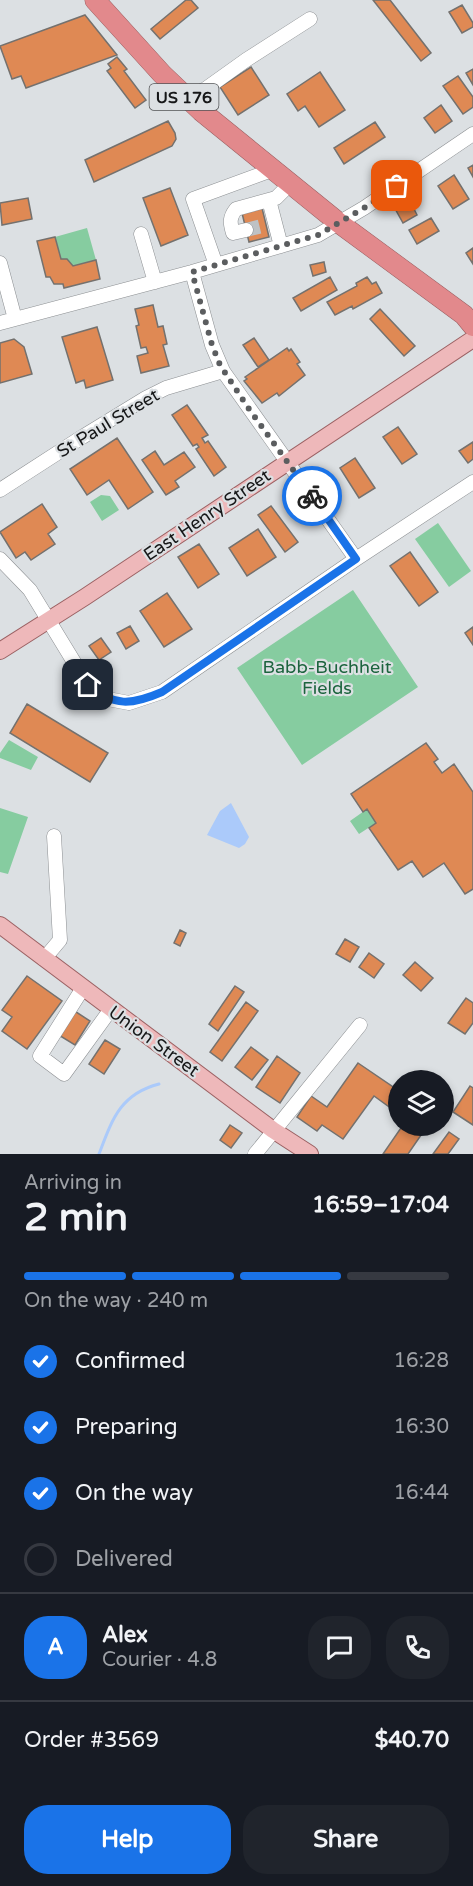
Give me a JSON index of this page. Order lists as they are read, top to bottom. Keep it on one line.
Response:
{"streets":{"highway":["US 176"],"main road":["East Henry Street","Union Street"],"street":["St Paul Street"]},"parks":["Babb-Buchheit Fields"],"page":{"heading":["2 min","Arriving in","16:59–17:04"],"panel":["Alex","Courier · 4.8","Order #3569","$40.70"],"bar":"On the way · 240 m","list":[["Confirmed","16:28"],["Preparing","16:30"],["On the way","16:44"],"Delivered"],"round":"A","buttons":["Help","Share"]}}
